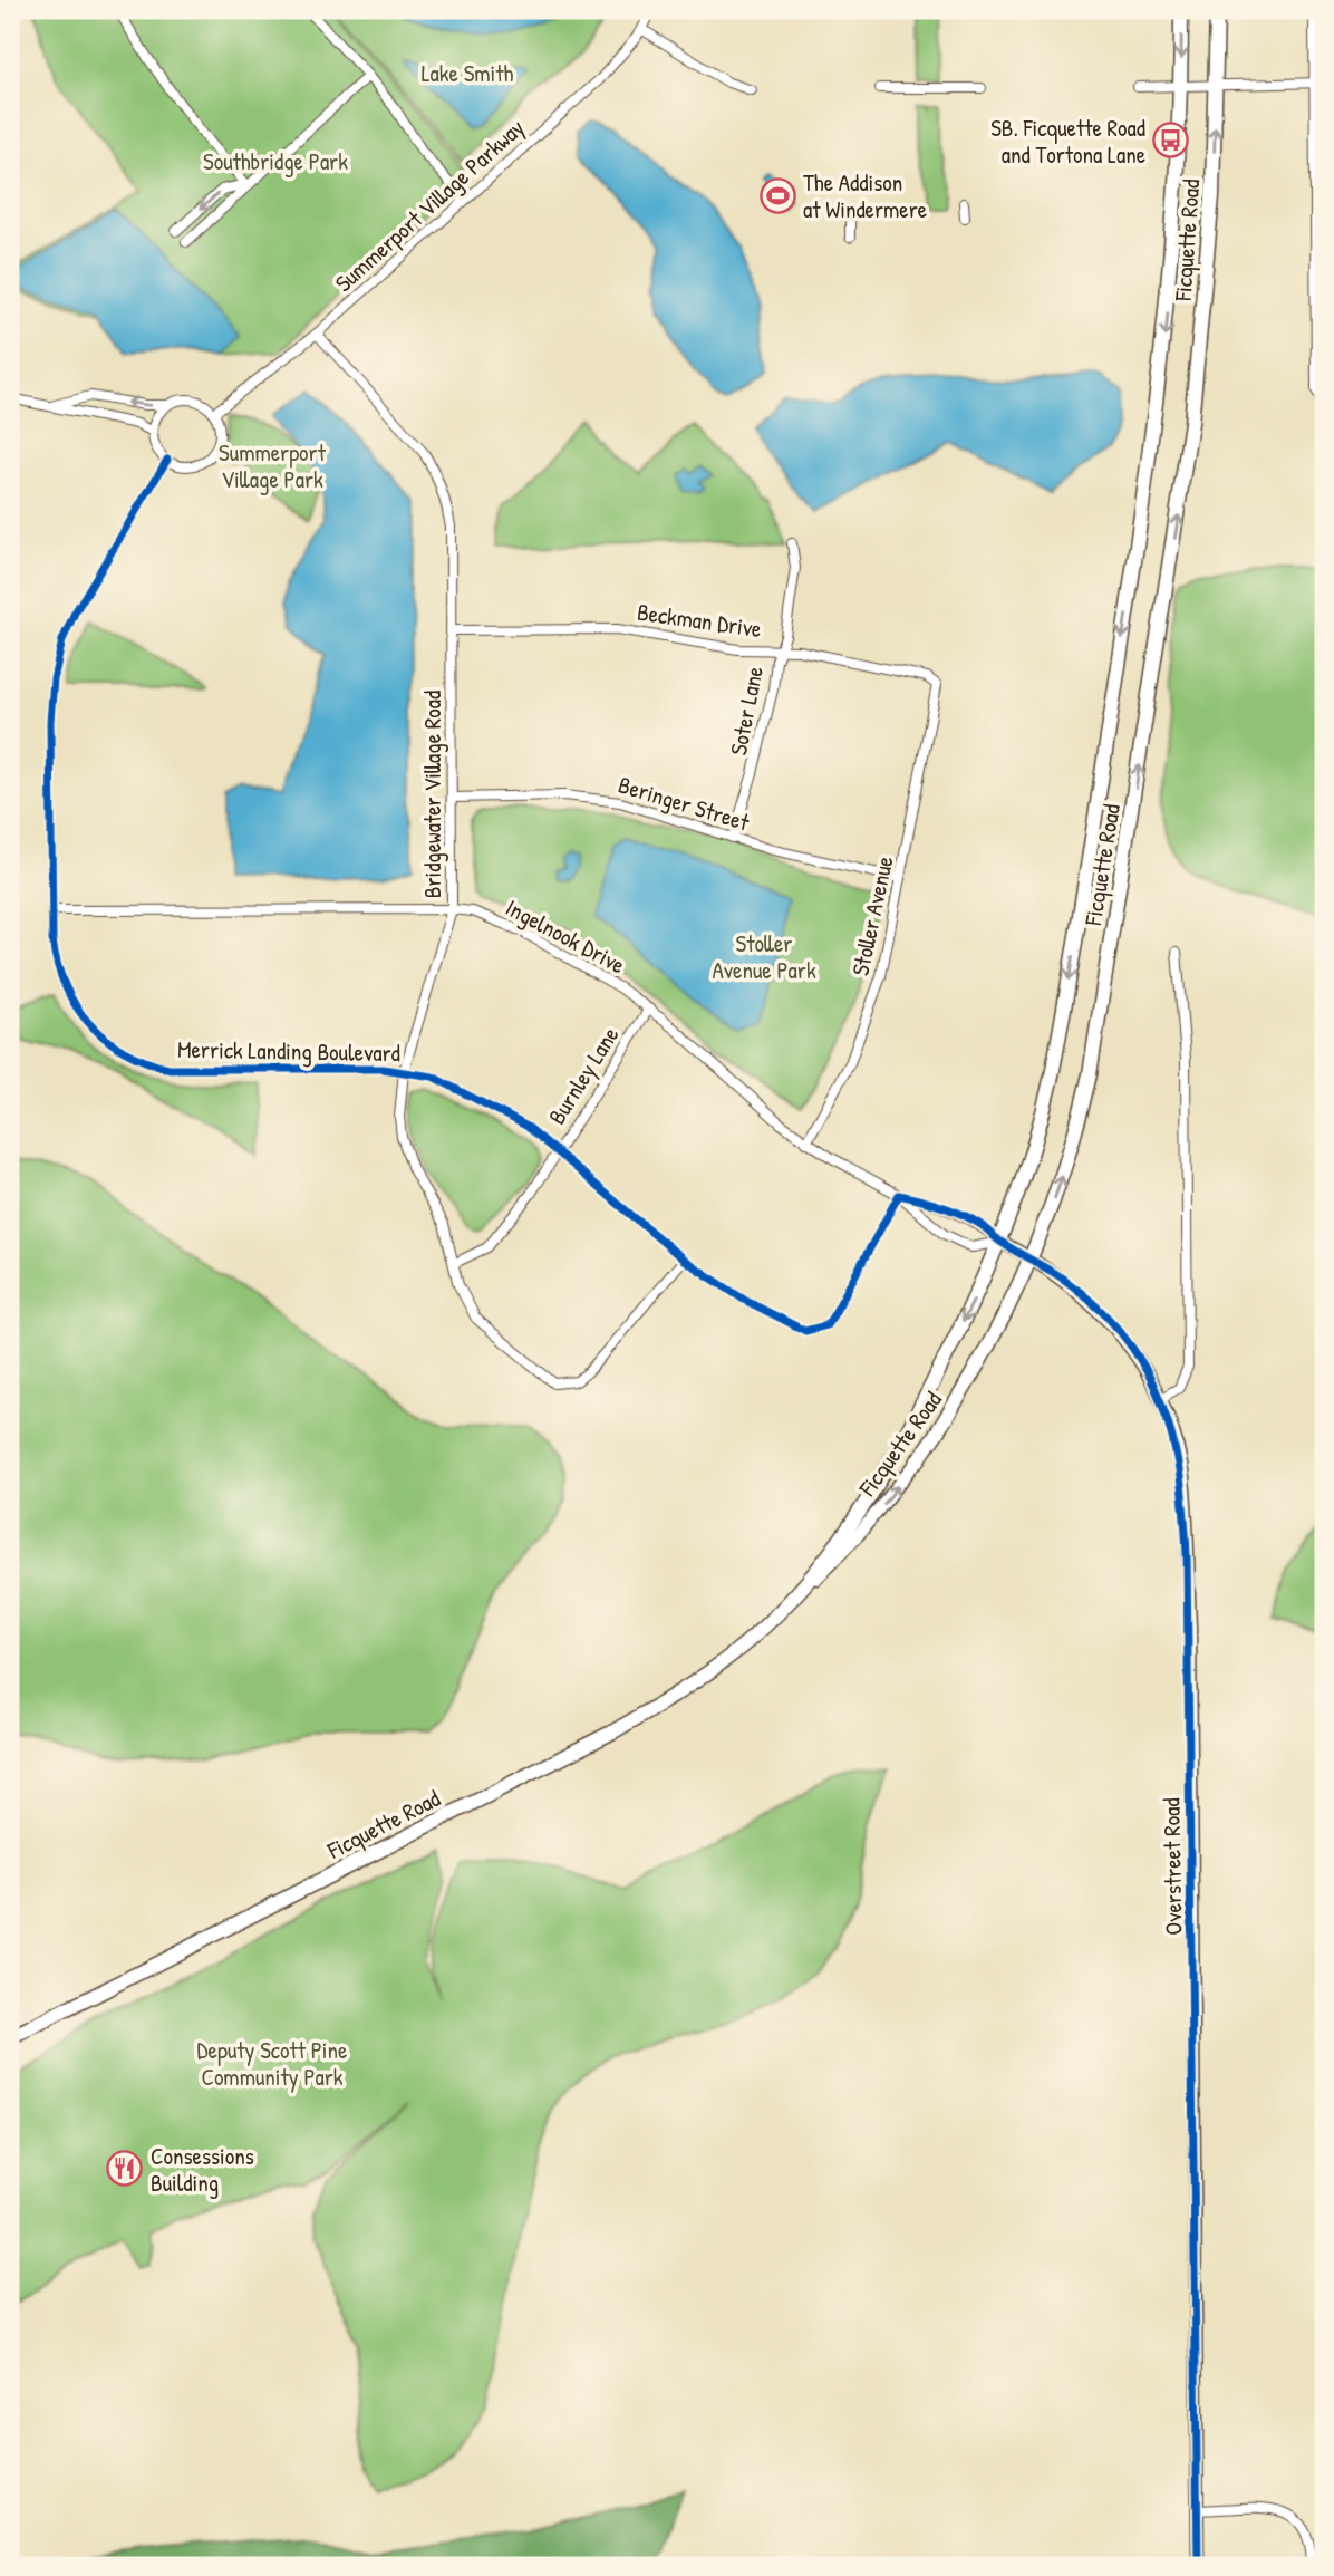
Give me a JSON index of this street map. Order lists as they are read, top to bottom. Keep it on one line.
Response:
{"streets":{"main road":["Ficquette Road"],"street":["Summerport Village Parkway","Beckman Drive","Soter Lane","Bridgewater Village Road","Beringer Street","Stoller Avenue","Ingelnook Drive","Merrick Landing Boulevard","Burnley Lane","Overstreet Road"]},"crossings":[["Summerport Village Parkway","Bridgewater Village Road"],["Summerport Village Parkway","Merrick Landing Boulevard"],["Ficquette Road","Ingelnook Drive"],["Ficquette Road","Overstreet Road"],["Beckman Drive","Soter Lane"],["Beckman Drive","Bridgewater Village Road"],["Beckman Drive","Stoller Avenue"],["Soter Lane","Beringer Street"],["Bridgewater Village Road","Beringer Street"],["Bridgewater Village Road","Ingelnook Drive"],["Bridgewater Village Road","Merrick Landing Boulevard"],["Bridgewater Village Road","Burnley Lane"],["Beringer Street","Stoller Avenue"],["Stoller Avenue","Ingelnook Drive"],["Ingelnook Drive","Merrick Landing Boulevard"],["Ingelnook Drive","Burnley Lane"],["Ingelnook Drive","Overstreet Road"],["Merrick Landing Boulevard","Burnley Lane"]],"parks":["Lake Smith","Southbridge Park","Summerport Village Park","Stoller Avenue Park","Deputy Scott Pine Community Park"],"places":{"bus stop":["SB. Ficquette Road and Tortona Lane"],"sports":["The Addison at Windermere"],"restaurant":["Consessions Building"]}}
